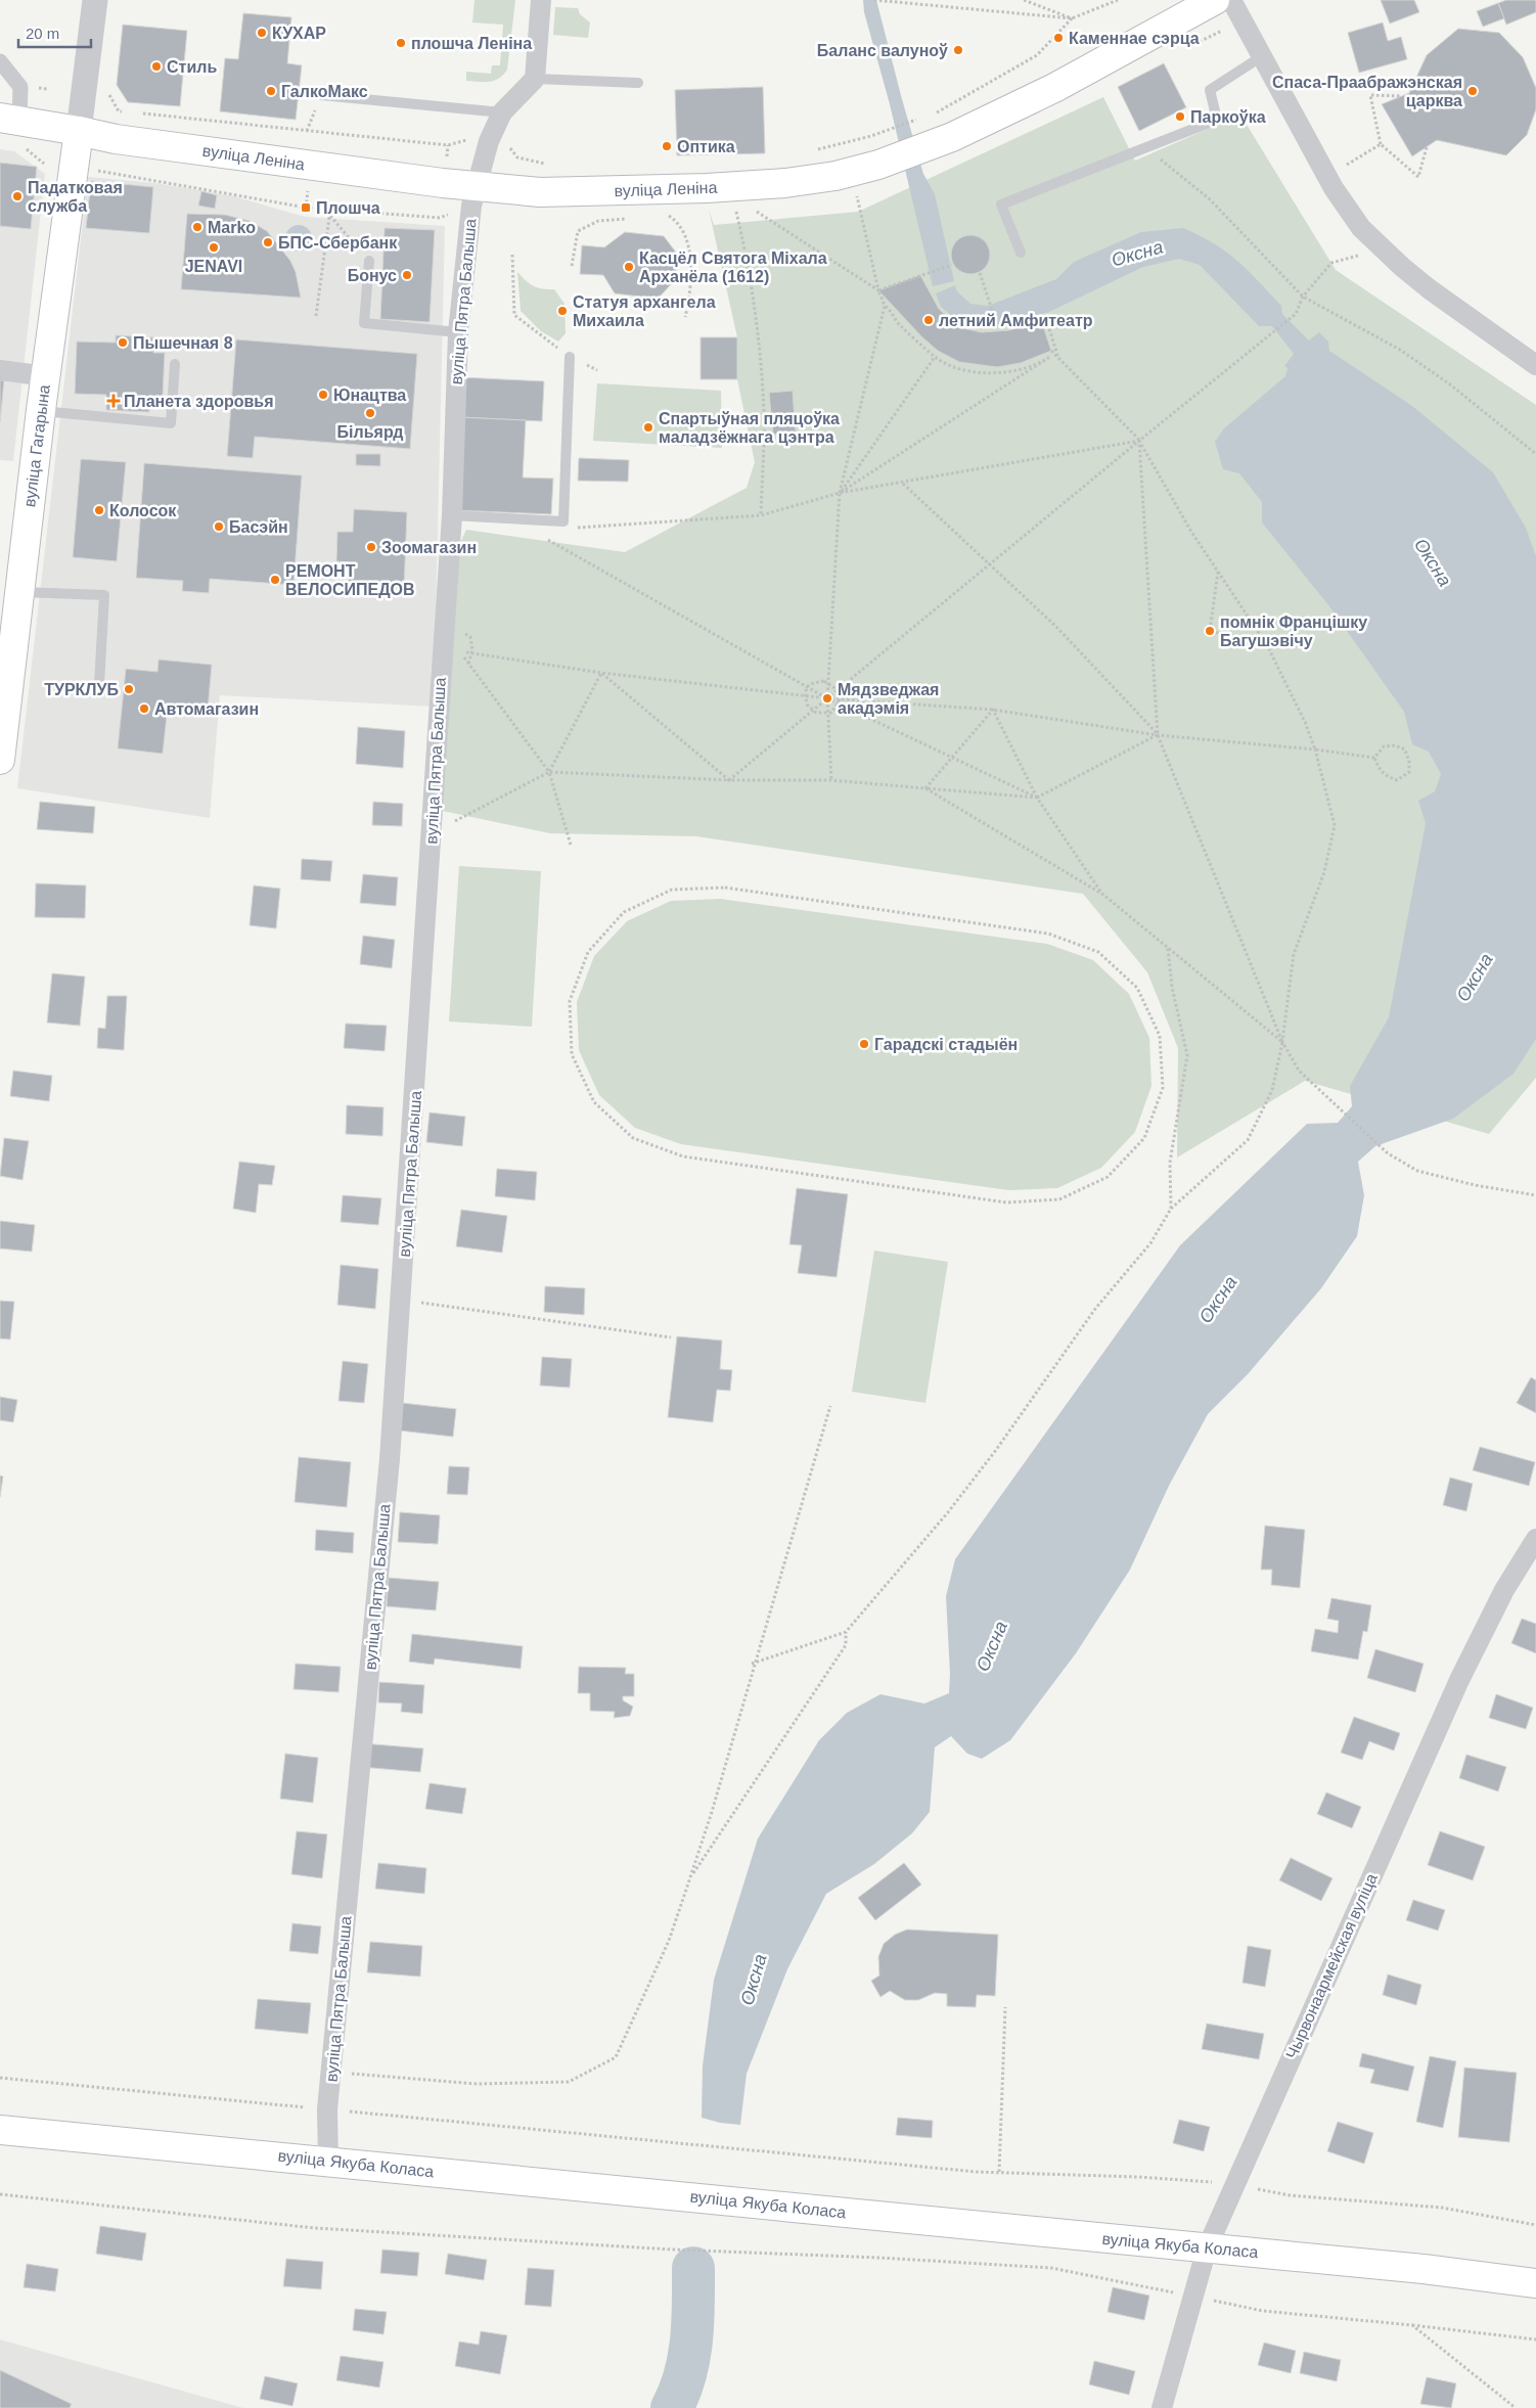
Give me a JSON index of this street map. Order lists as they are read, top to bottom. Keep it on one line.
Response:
{"streets":{"main road":["вуліца Леніна","вуліца Гагарына","вуліца Якуба Коласа"],"street":["вуліца Пятра Балыша","Чырвонаармейская вуліца"]},"crossings":[["вуліца Леніна","вуліца Пятра Балыша"],["вуліца Леніна","вуліца Гагарына"],["вуліца Пятра Балыша","вуліца Якуба Коласа"],["Чырвонаармейская вуліца","вуліца Якуба Коласа"]],"water":["Оксна"],"places":{"other":["КУХАР","Каменнае сэрца","плошча Леніна","Баланс валуноў","Стиль","ГалкоМакс","Спаса-Праабражэнская царква","Паркоўка","Оптика","Падатковая служба","Marko","БПС-Сбербанк","JENAVI","Касцёл Святога Міхала Арханёла (1612)","Бонус","Статуя архангела Михаила","летний Амфитеатр","Пышечная 8","Юнацтва","Більярд","Спартыўная пляцоўка маладзёжнага цэнтра","Колосок","Басэйн","Зоомагазин","РЕМОНТ ВЕЛОСИПЕДОВ","помнік Францішку Багушэвічу","ТУРКЛУБ","Мядзведжая акадэмія","Автомагазин","Гарадскі стадыён"],"transit":["Плошча"],"health":["Планета здоровья"]},"scale_bar":"20 m"}
